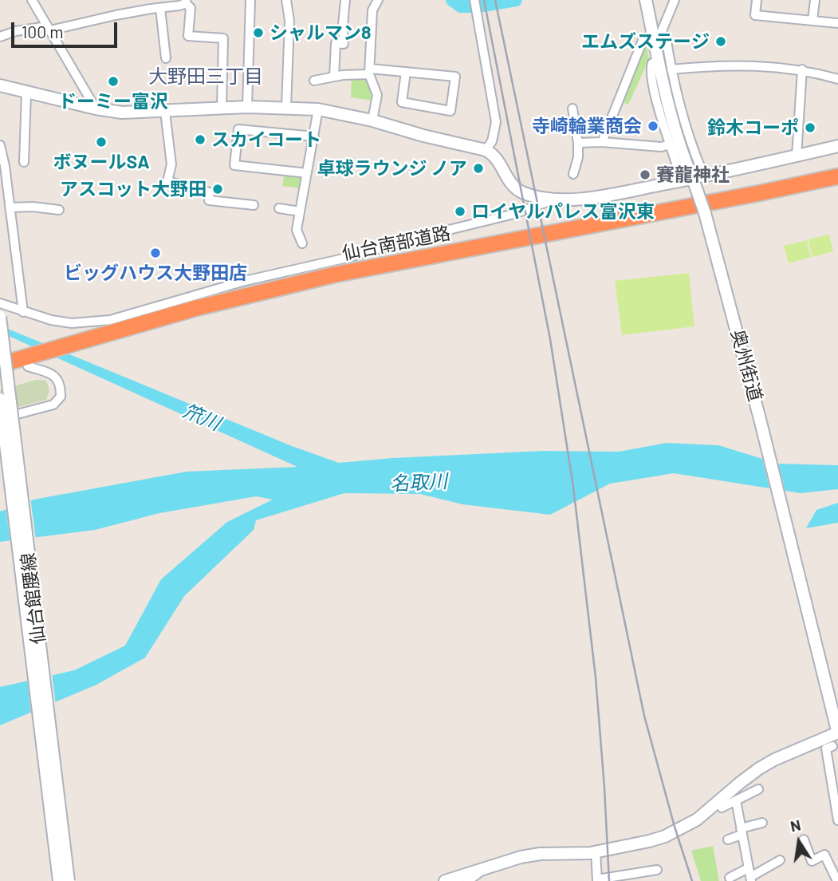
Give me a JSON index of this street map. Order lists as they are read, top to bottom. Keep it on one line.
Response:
{"streets":{"highway":["仙台南部道路"],"main road":["奥州街道","仙台館腰線"]},"districts":["大野田三丁目"],"water":["笊川","名取川"],"places":["シャルマン8","エムズステージ","ドーミー富沢","寺崎輪業商会","鈴木コーポ","スカイコート","ボヌールSA","卓球ラウンジ ノア","賽龍神社","アスコット大野田","ロイヤルパレス富沢東","ビッグハウス大野田店"],"scale_bar":"100 m","north":"top"}
